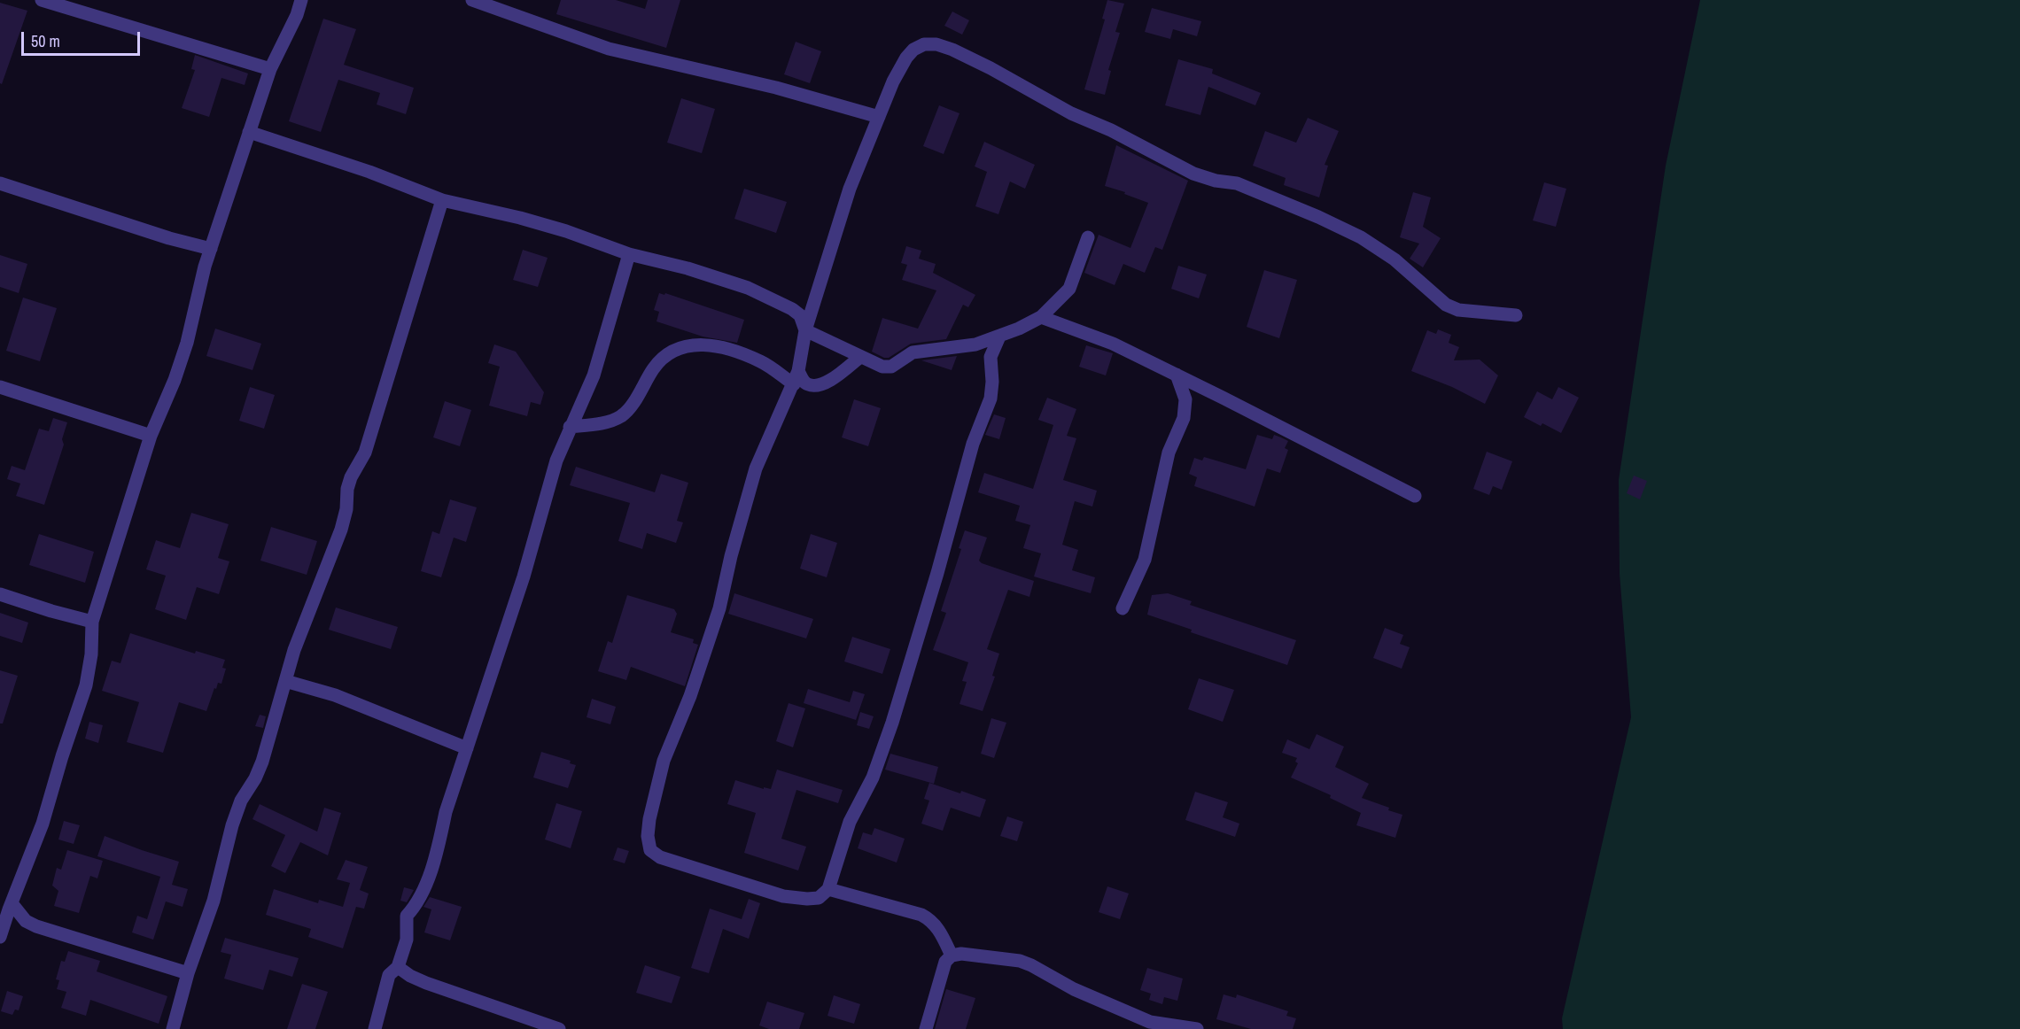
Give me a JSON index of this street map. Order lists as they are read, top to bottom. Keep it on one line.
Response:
{"scale_bar":"50 m"}
